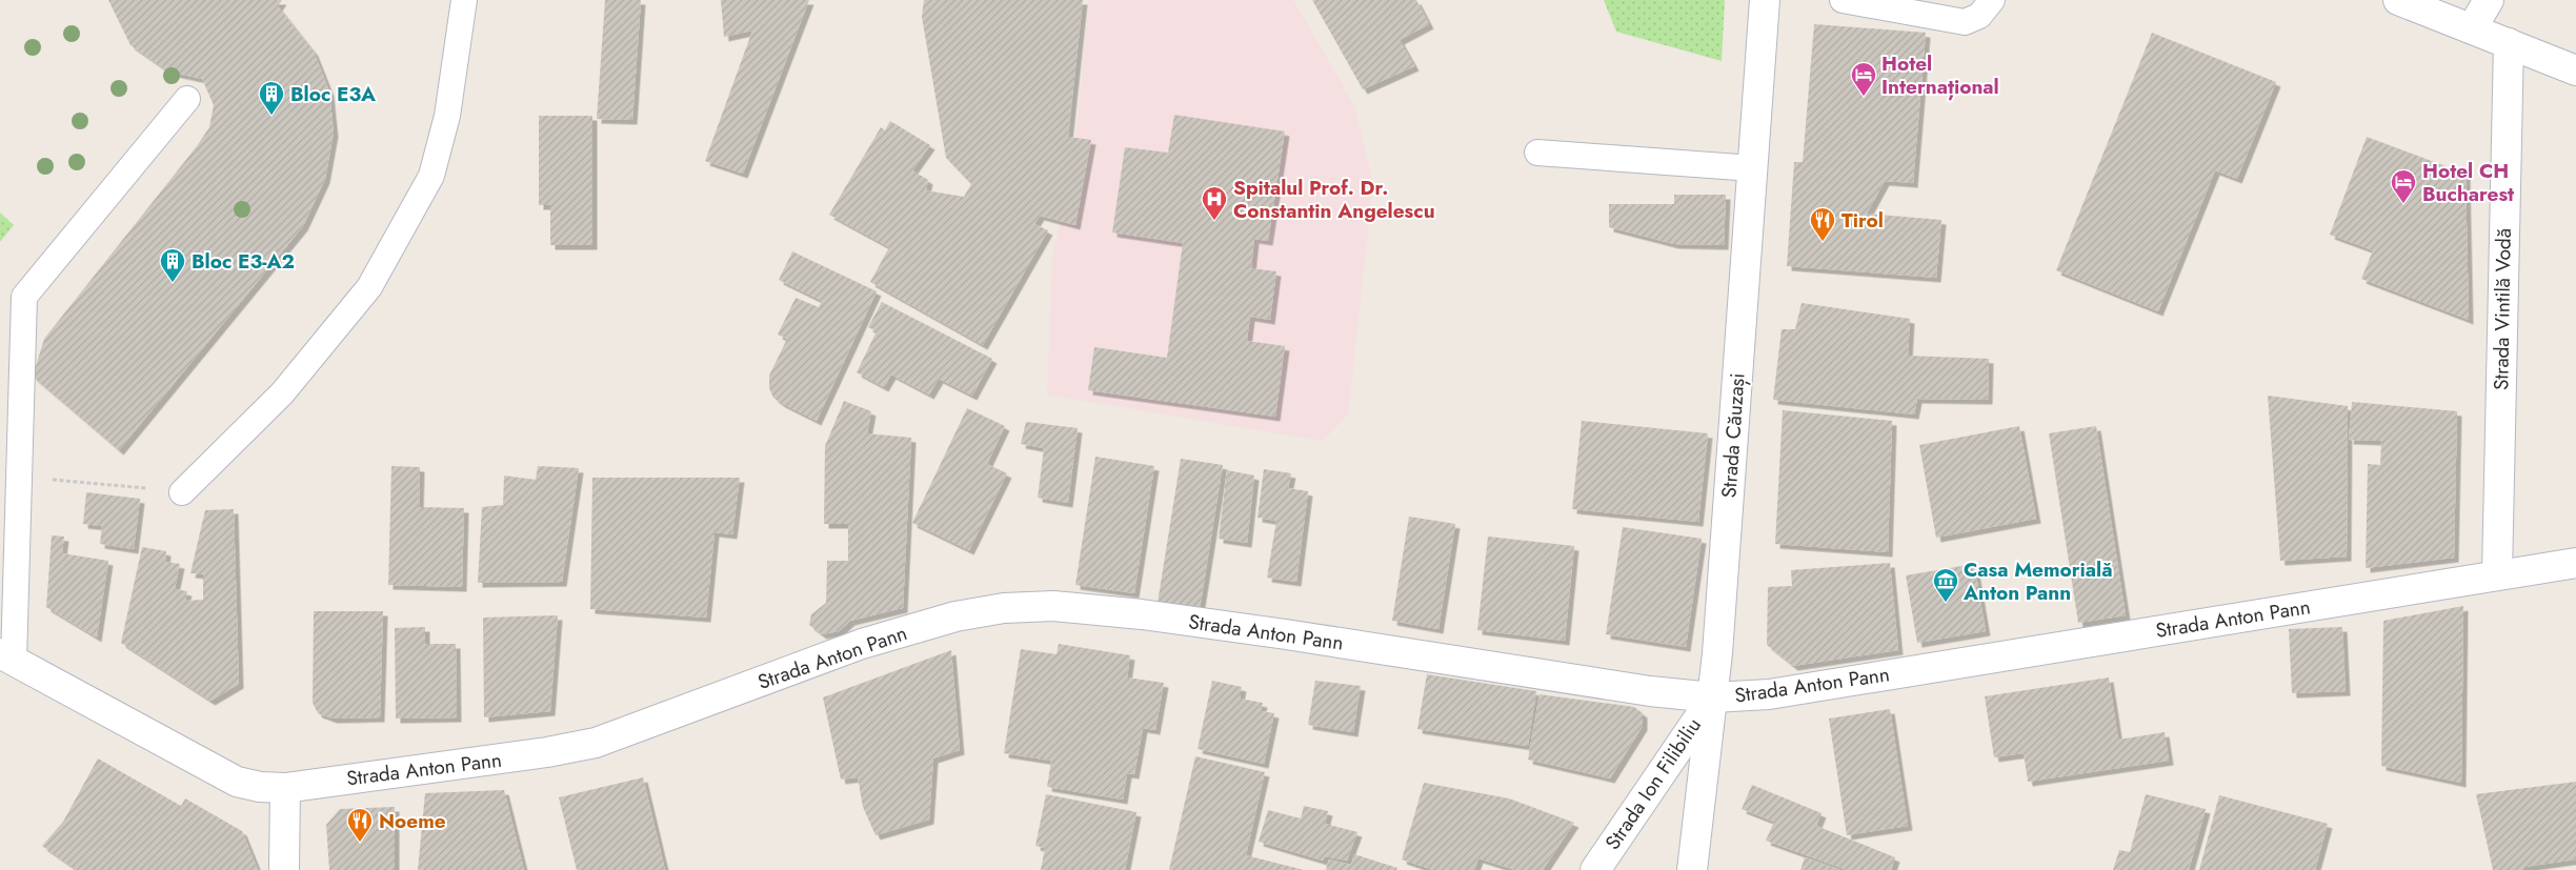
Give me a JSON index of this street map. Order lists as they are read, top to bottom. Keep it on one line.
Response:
{"streets":{"street":["Strada Vintilă Vodă","Strada Căuzași","Strada Anton Pann","Strada Ion Filibiliu"]},"crossings":[["Strada Vintilă Vodă","Strada Anton Pann"],["Strada Căuzași","Strada Anton Pann"],["Strada Căuzași","Strada Ion Filibiliu"],["Strada Anton Pann","Strada Ion Filibiliu"]],"places":{"hotel":["Hotel Internațional","Hotel CH Bucharest"],"building":["Bloc E3A","Bloc E3-A2"],"hospital":["Spitalul Prof. Dr. Constantin Angelescu"],"restaurant":["Tirol","Noeme"],"museum":["Casa Memorială Anton Pann"]}}
